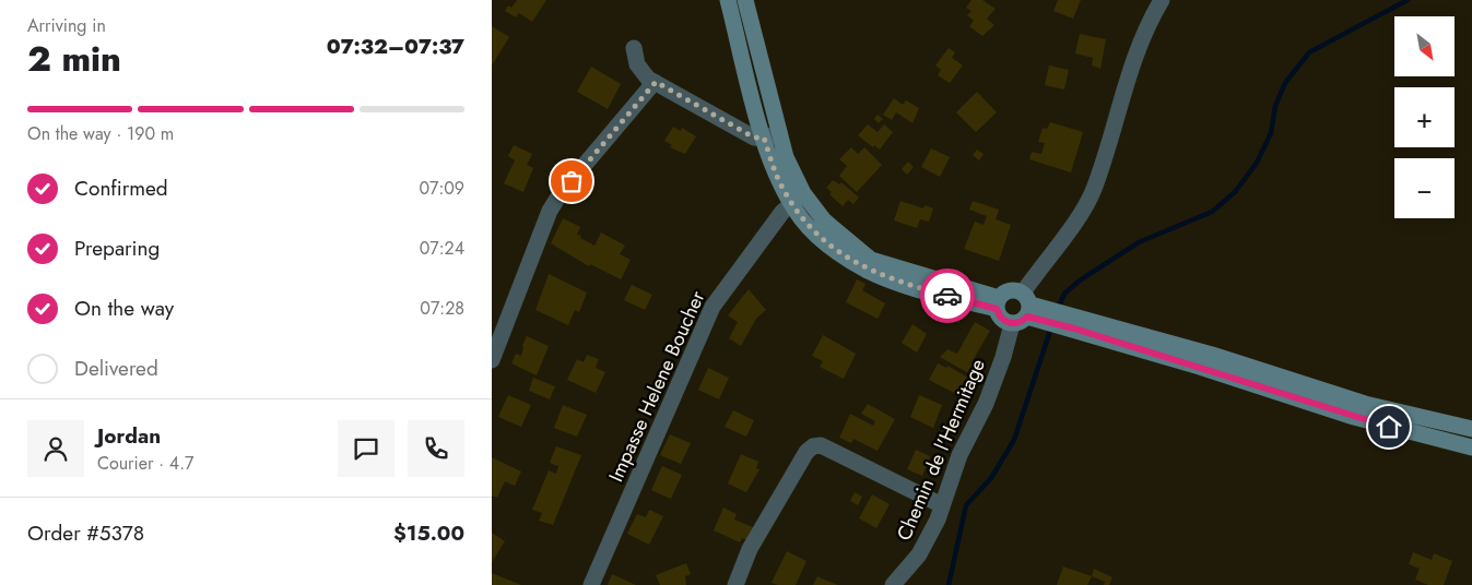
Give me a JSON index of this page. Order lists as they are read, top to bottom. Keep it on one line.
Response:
{"streets":{"street":["Impasse Helene Boucher","Chemin de l'Hermitage"]},"north":"bottom right","page":{"heading":["2 min","Arriving in","07:32–07:37"],"panel":["Jordan","Courier · 4.7","Order #5378","$15.00"],"map_buttons":["+","−"],"bar":"On the way · 190 m","list":[["Confirmed","07:09"],["Preparing","07:24"],["On the way","07:28"],"Delivered"]}}
